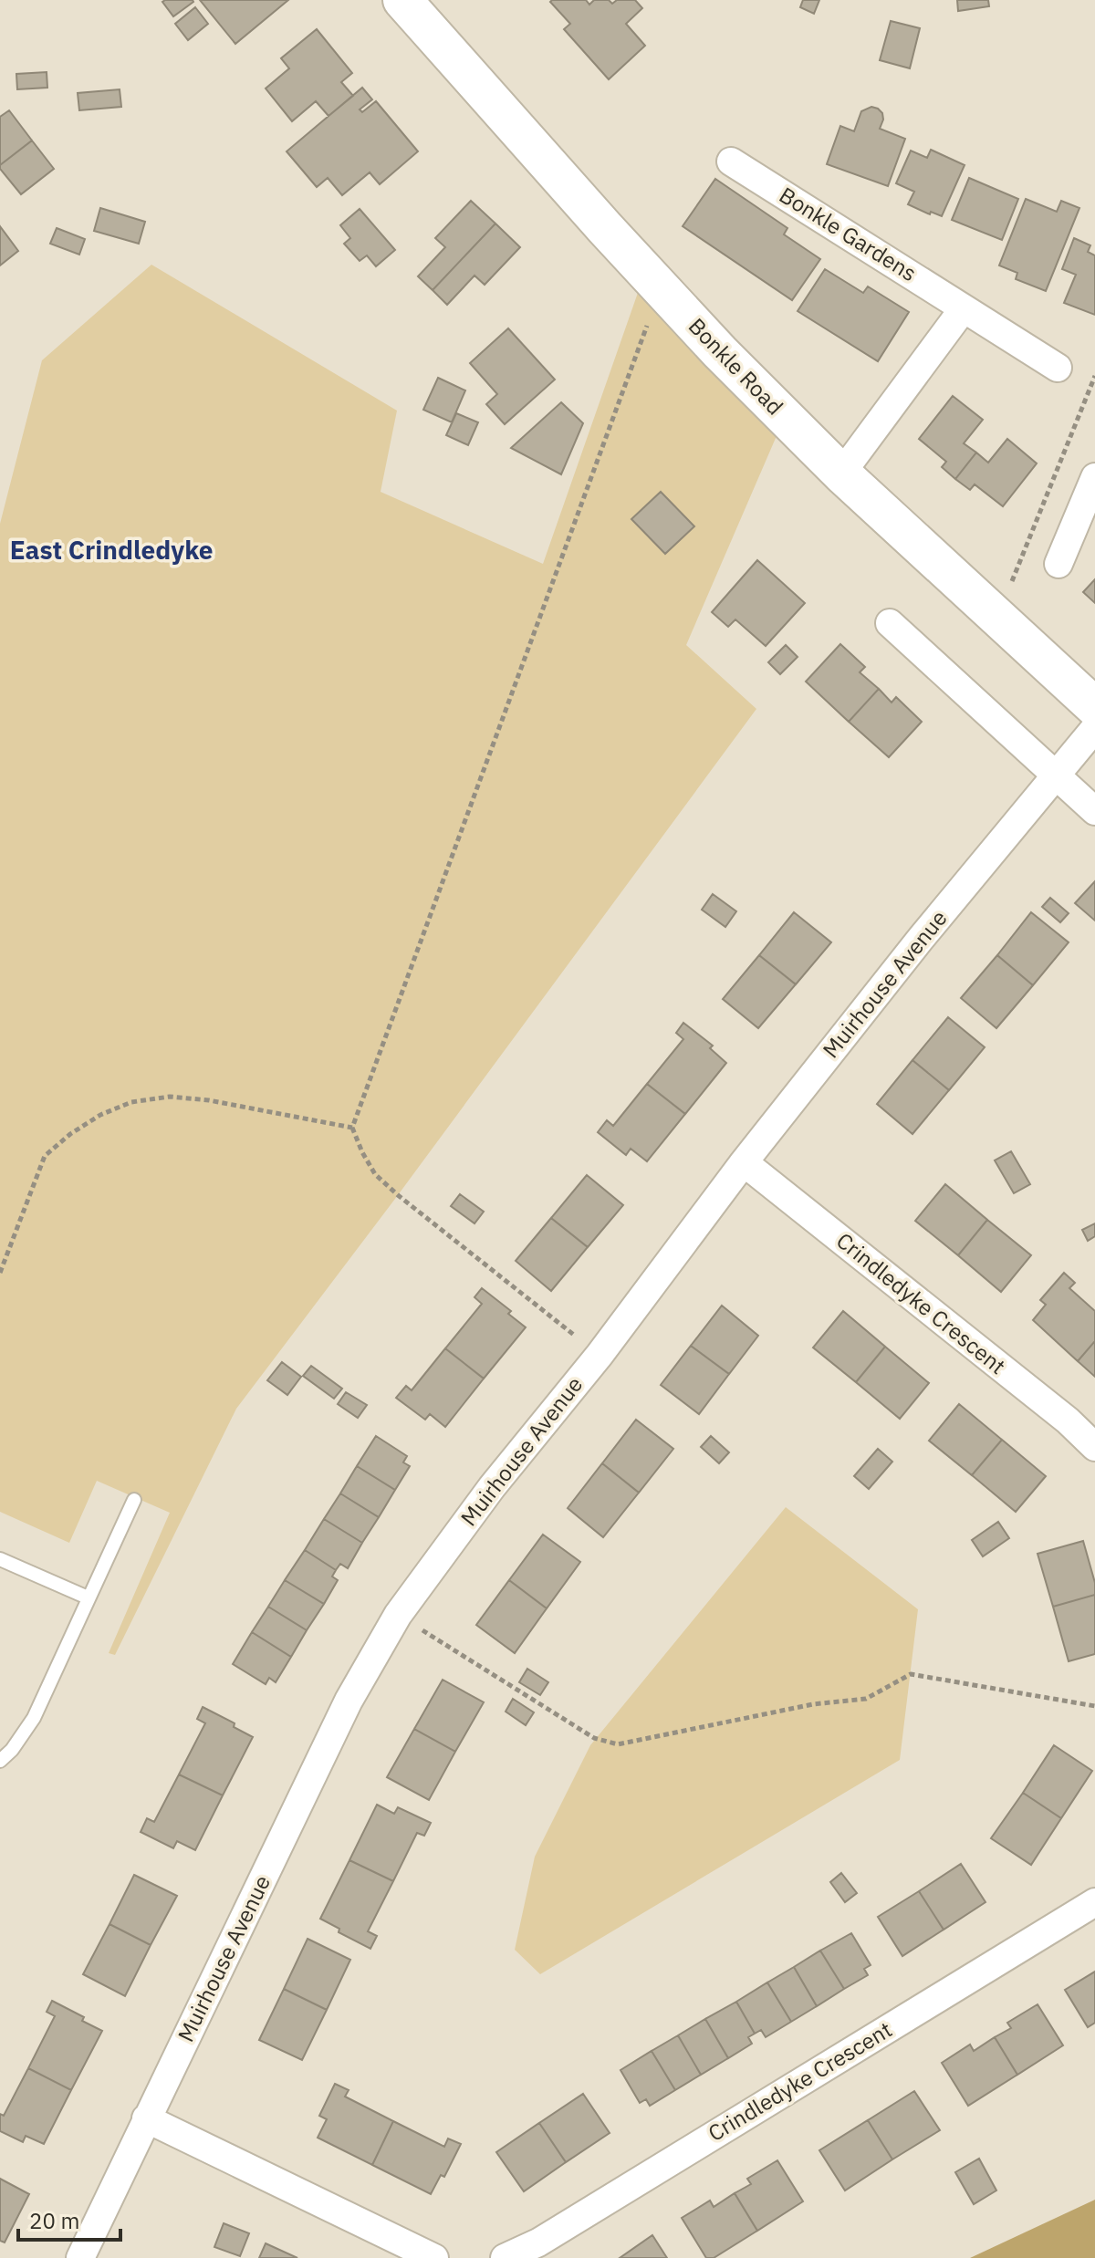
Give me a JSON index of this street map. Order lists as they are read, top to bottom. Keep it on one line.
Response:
{"streets":{"street":["Bonkle Gardens","Bonkle Road","Muirhouse Avenue","Crindledyke Crescent"]},"crossings":[["Muirhouse Avenue","Crindledyke Crescent"]],"districts":["East Crindledyke"],"scale_bar":"20 m"}
